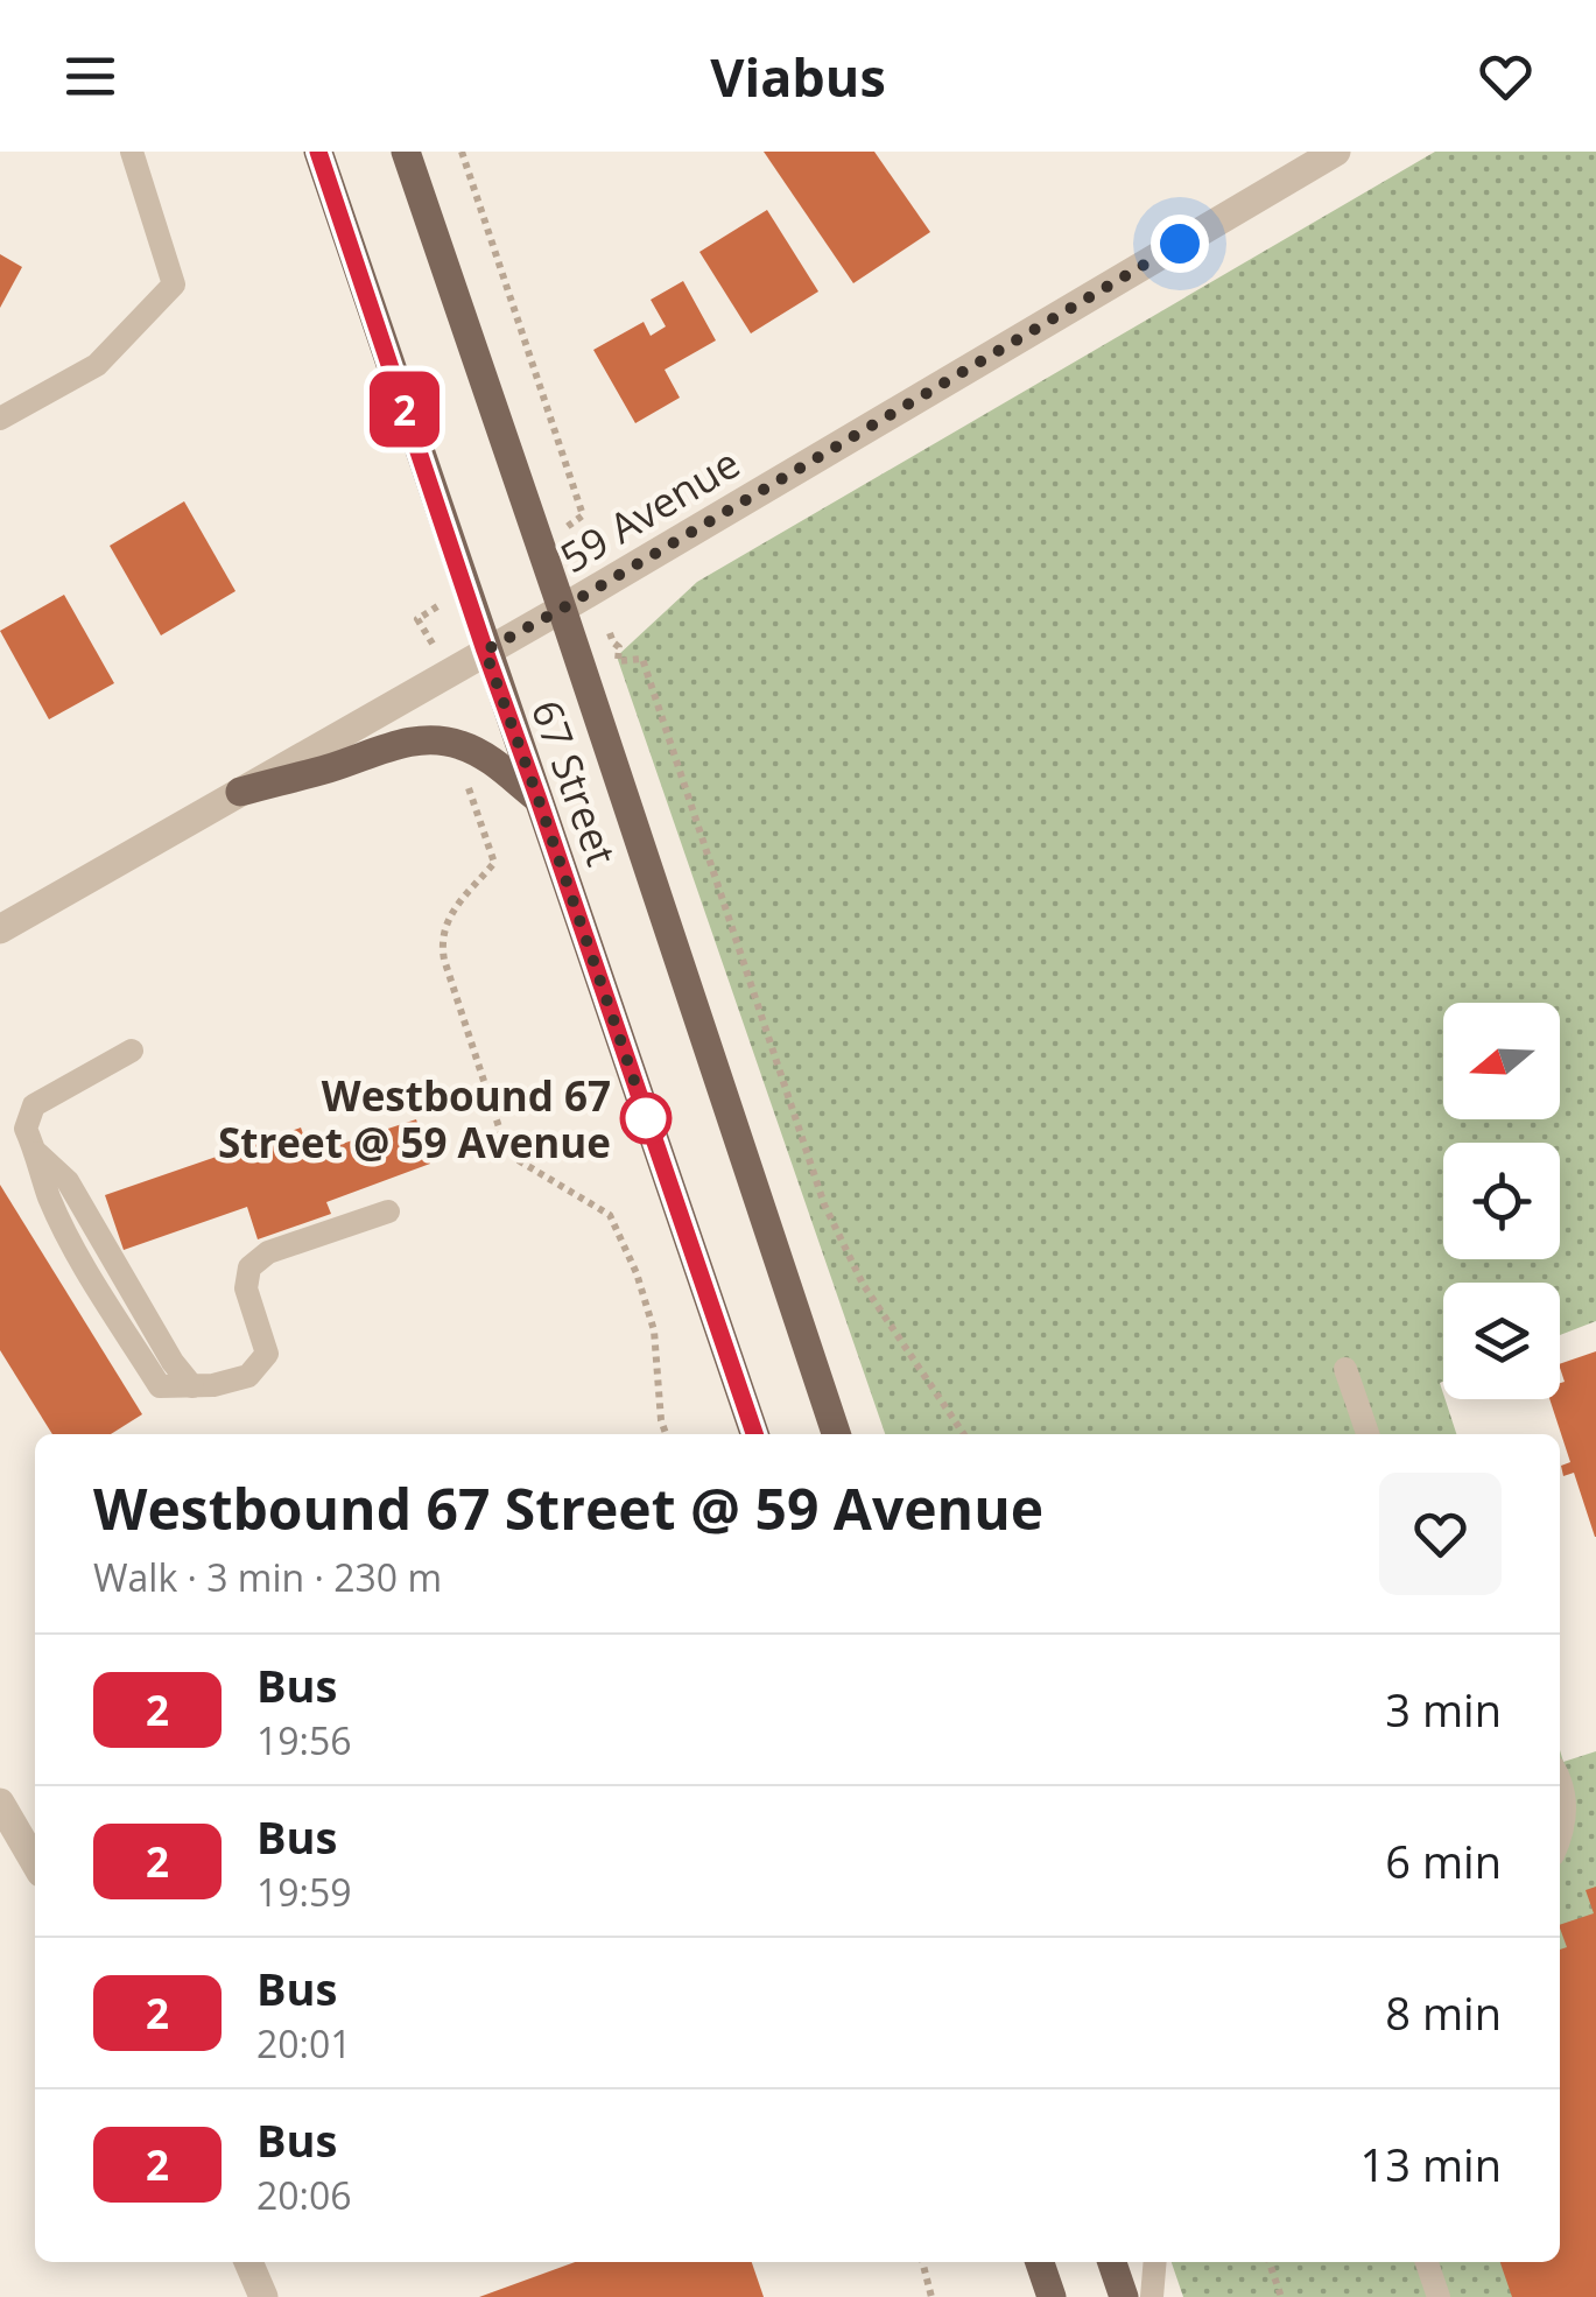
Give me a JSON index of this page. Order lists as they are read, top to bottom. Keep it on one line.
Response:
{"streets":{"main road":["67 Street"],"street":["59 Avenue"]},"crossings":[["59 Avenue","67 Street"]],"places":["Westbound 67 Street @ 59 Avenue"],"lines":["bus line 2"],"north":"left","page":{"header":"Viabus","on_map":"2","heading":["Westbound 67 Street @ 59 Avenue","Walk · 3 min · 230 m"],"list":[{"mark":"2","name":"Bus","note":"19:56","value":"3 min"},{"mark":"2","name":"Bus","note":"19:59","value":"6 min"},{"mark":"2","name":"Bus","note":"20:01","value":"8 min"},{"mark":"2","name":"Bus","note":"20:06","value":"13 min"}]}}
